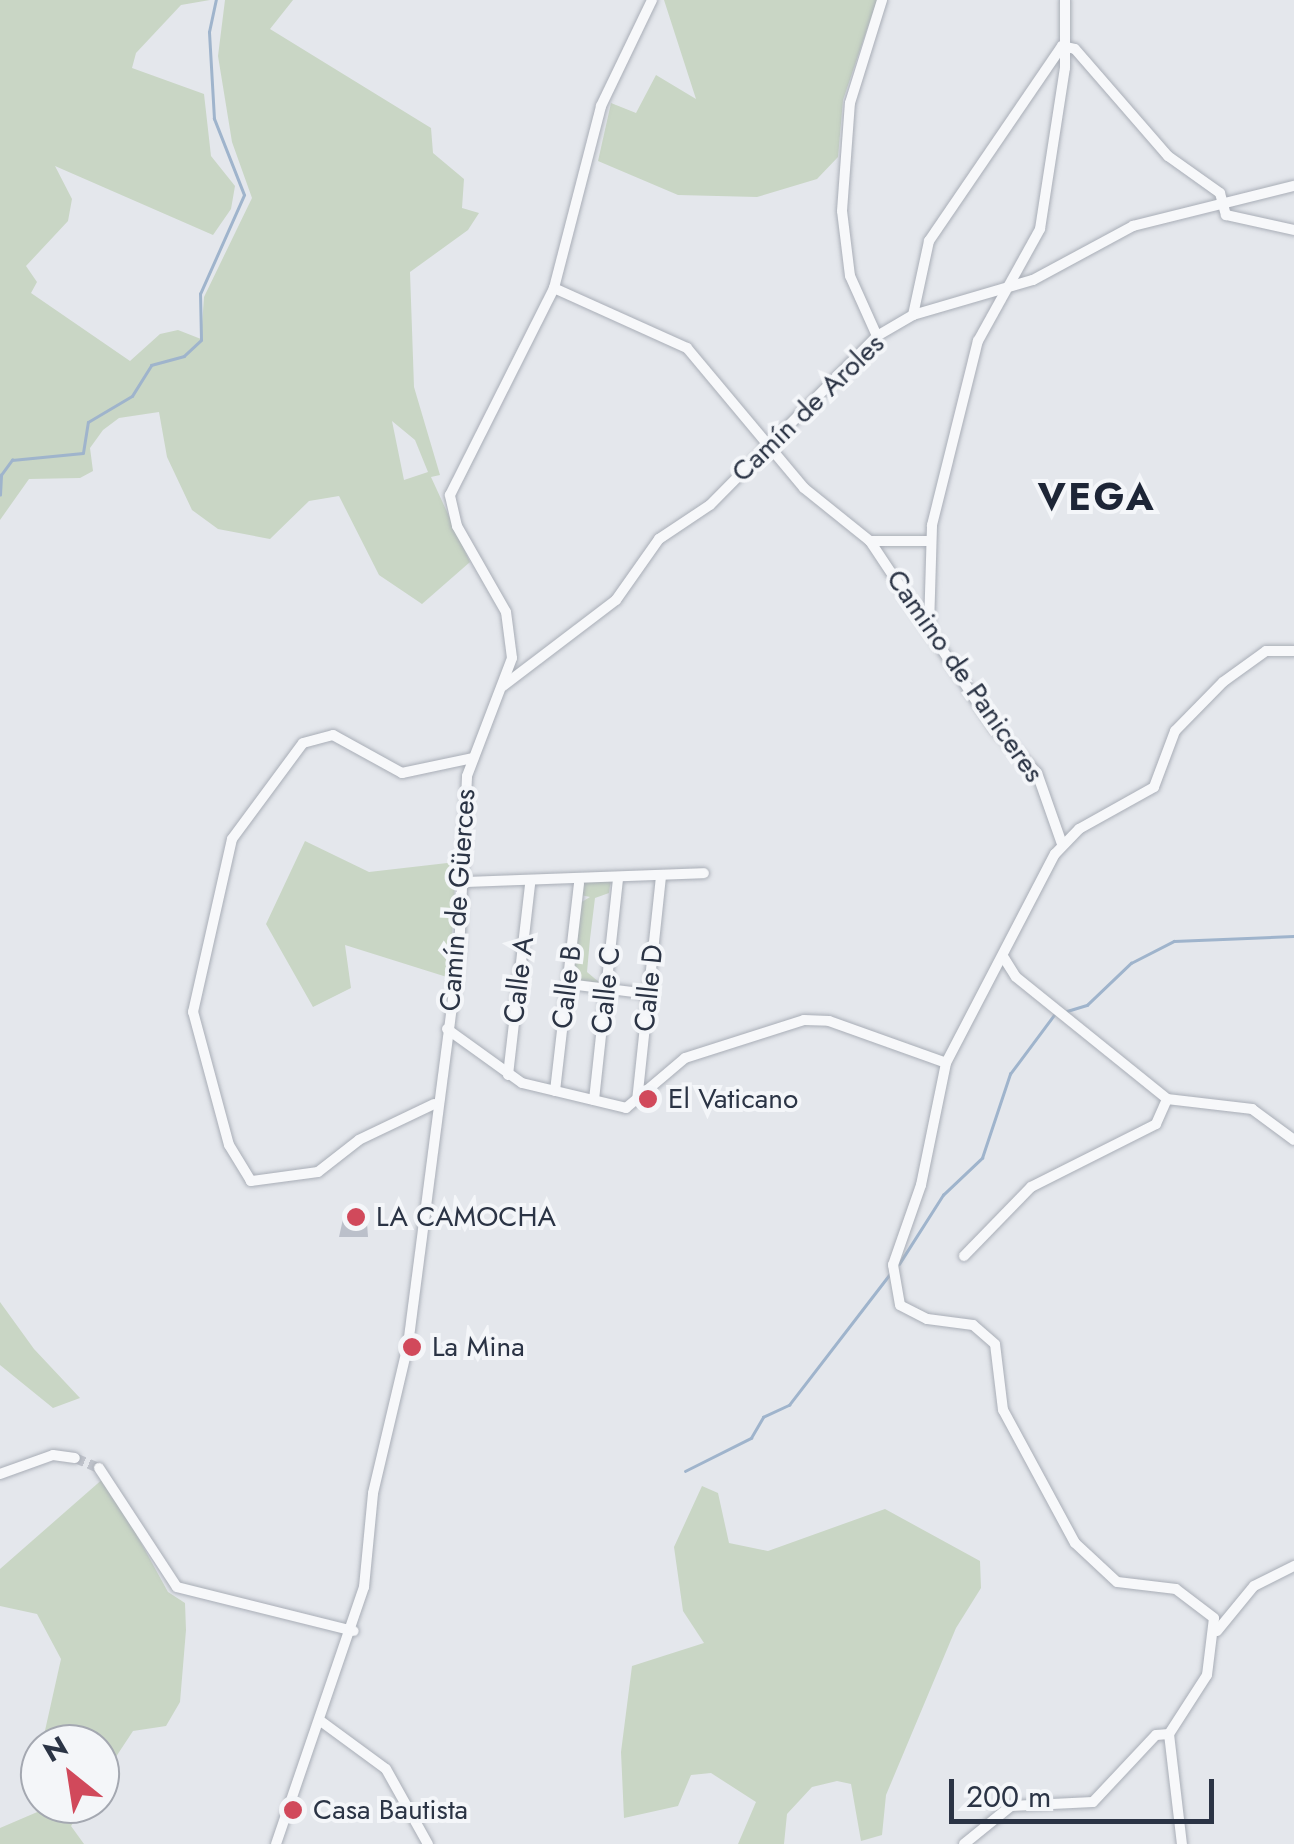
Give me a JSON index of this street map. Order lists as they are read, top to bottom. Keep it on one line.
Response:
{"streets":{"street":["Camín de Aroles","Camino de Paniceres","Camín de Güerces","Calle A","Calle B","Calle D","Calle C"]},"crossings":[["Camín de Aroles","Camino de Paniceres"],["Camín de Aroles","Camín de Güerces"]],"districts":["VEGA"],"places":["El Vaticano","LA CAMOCHA","La Mina","Casa Bautista"],"scale_bar":"200 m","north":"top left"}
